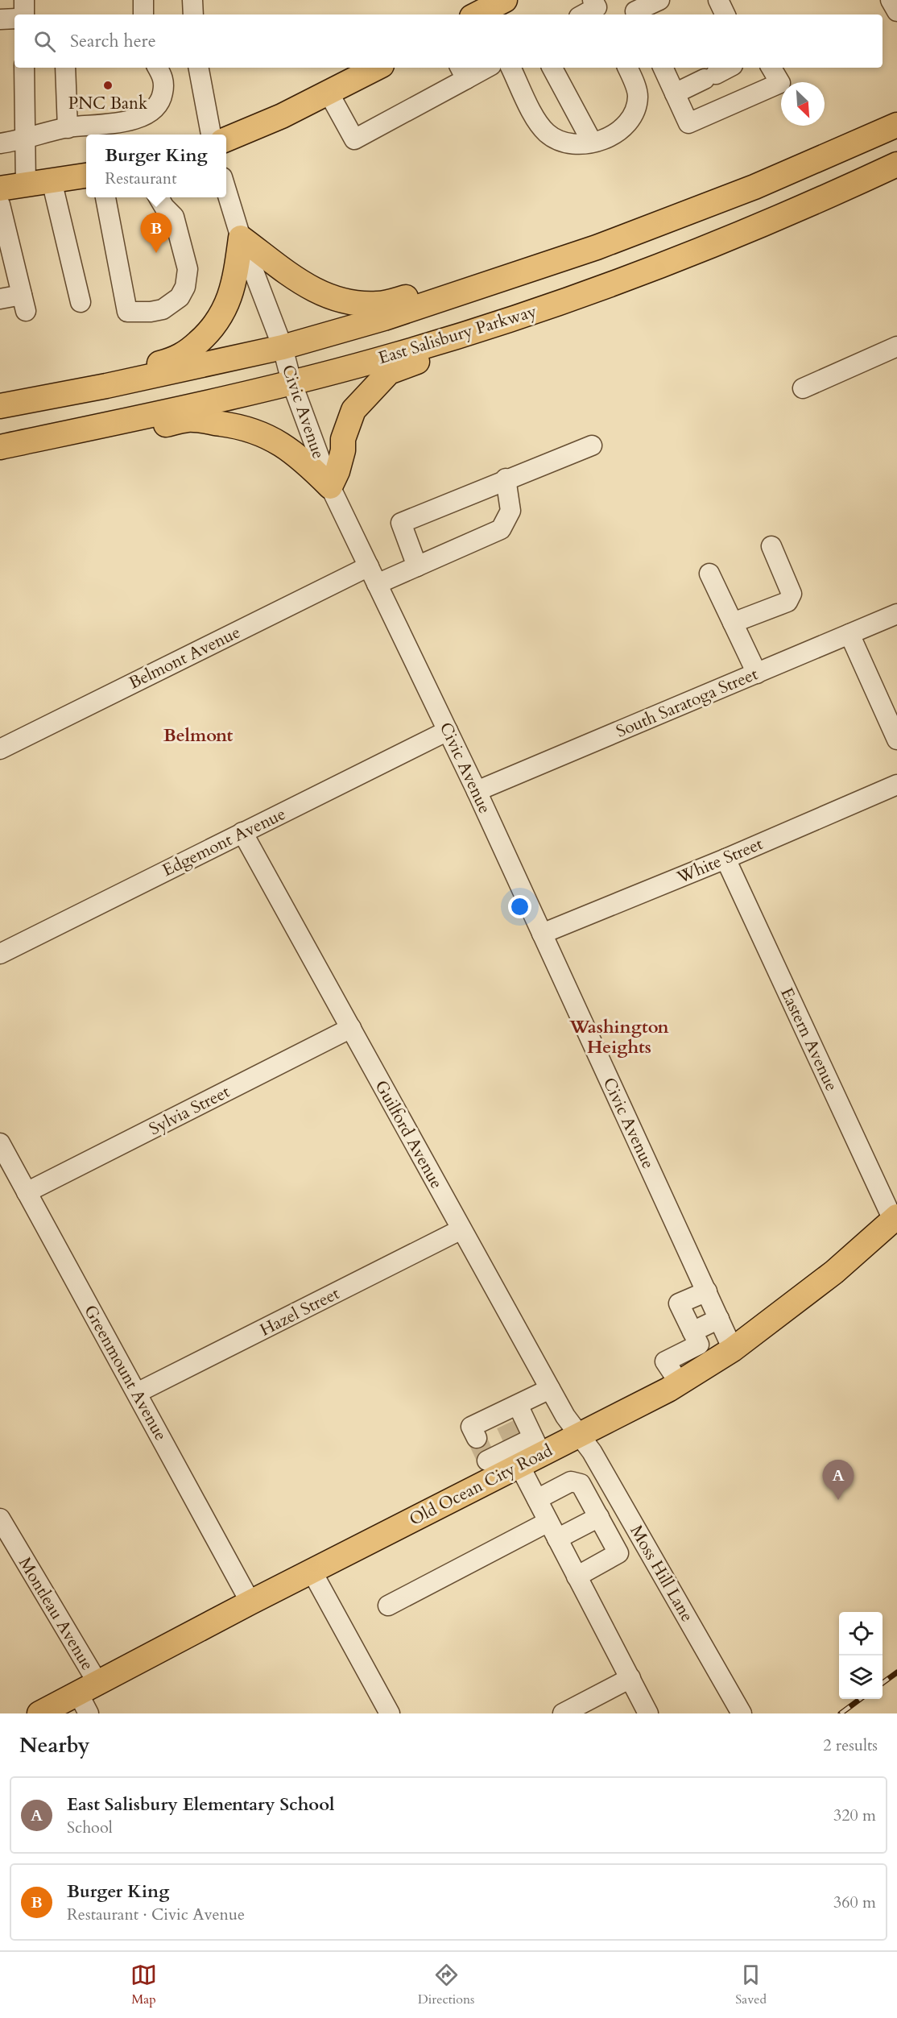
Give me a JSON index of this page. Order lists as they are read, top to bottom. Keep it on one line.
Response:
{"streets":{"main road":["East Salisbury Parkway","Old Ocean City Road"],"street":["Civic Avenue","Belmont Avenue","South Saratoga Street","Edgemont Avenue","White Street","Eastern Avenue","Sylvia Street","Guilford Avenue","Hazel Street","Greenmount Avenue","Moss Hill Lane","Montleau Avenue"]},"crossings":[["East Salisbury Parkway","Civic Avenue"],["Civic Avenue","Belmont Avenue"],["Civic Avenue","South Saratoga Street"],["Civic Avenue","Edgemont Avenue"],["Civic Avenue","White Street"],["Civic Avenue","Old Ocean City Road"],["Edgemont Avenue","Guilford Avenue"],["White Street","Eastern Avenue"],["Eastern Avenue","Old Ocean City Road"],["Sylvia Street","Guilford Avenue"],["Sylvia Street","Greenmount Avenue"],["Guilford Avenue","Hazel Street"],["Guilford Avenue","Old Ocean City Road"],["Guilford Avenue","Moss Hill Lane"],["Hazel Street","Greenmount Avenue"],["Greenmount Avenue","Old Ocean City Road"],["Old Ocean City Road","Moss Hill Lane"],["Old Ocean City Road","Montleau Avenue"]],"districts":["Belmont","Washington Heights"],"places":["PNC Bank"],"north":"bottom right","page":{"search":"Search here","popup":["Burger King","Restaurant"],"pins":["B","A"],"heading":["Nearby","2 results"],"list":[{"mark":"A","name":"East Salisbury Elementary School","note":"School","value":"320 m"},{"mark":"B","name":"Burger King","note":"Restaurant · Civic Avenue","value":"360 m"}],"nav":["Map","Directions","Saved"]}}
